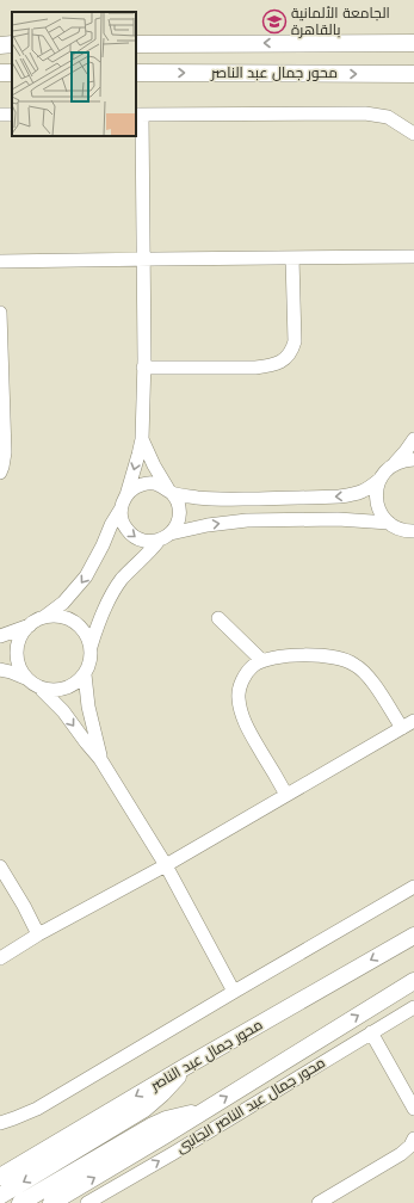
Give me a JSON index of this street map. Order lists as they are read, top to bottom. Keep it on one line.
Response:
{"streets":{"main road":["محور جمال عبد الناصر"],"street":["محور جمال عبد الناصر الجانبى"]},"places":{"school or university":["الجامعة الألمانية بالقاهرة"]}}
